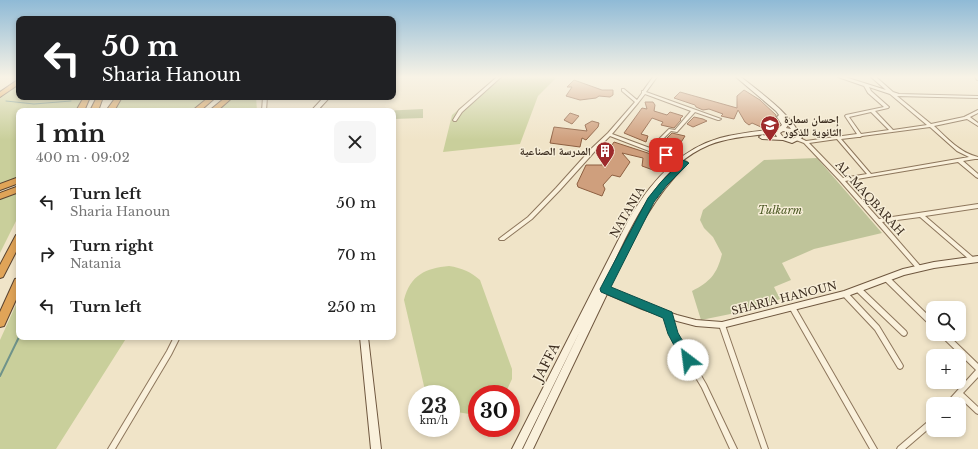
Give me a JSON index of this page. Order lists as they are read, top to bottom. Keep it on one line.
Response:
{"streets":{"street":["AL-MAQBARAH","NATANIA","SHARIA HANOUN","JAFFA"]},"crossings":[["AL-MAQBARAH","SHARIA HANOUN"],["NATANIA","SHARIA HANOUN"],["NATANIA","JAFFA"],["SHARIA HANOUN","JAFFA"]],"parks":["Tulkarm"],"places":{"school or university":["إحسان سمارة الثانوية للذكور"],"building":["المدرسة الصناعية"]},"page":{"turn":["50 m","Sharia Hanoun"],"heading":["1 min","400 m · 09:02"],"list":[{"name":"Turn left","note":"Sharia Hanoun","value":"50 m"},{"name":"Turn right","note":"Natania","value":"70 m"},{"name":"Turn left","value":"250 m"}],"map_buttons":["+","−"],"speed":"23 km/h","limit":"30"}}
